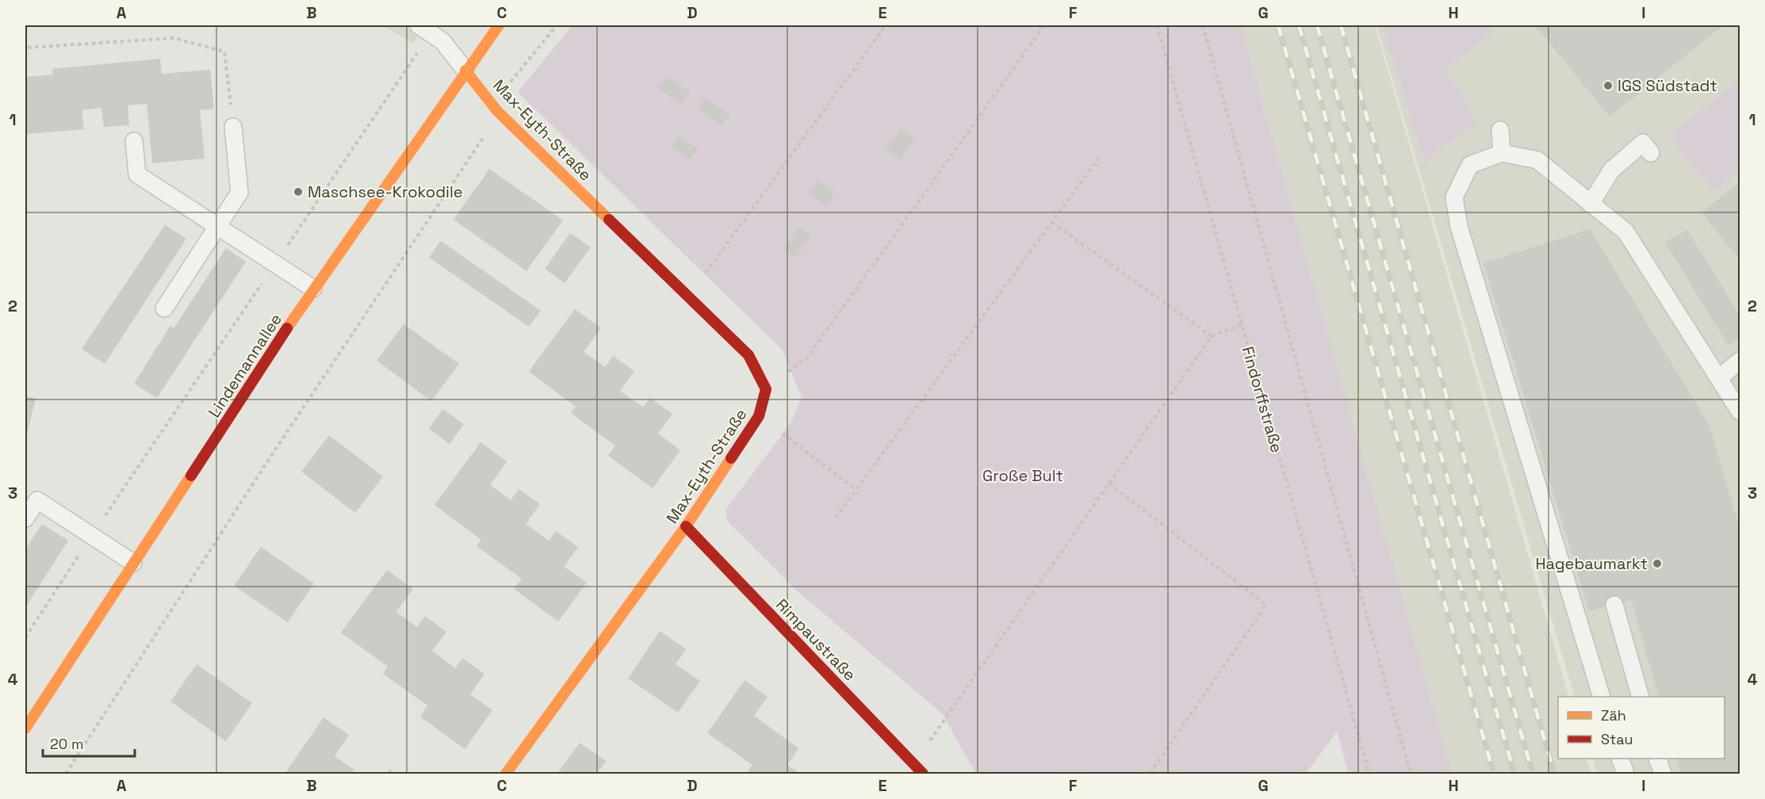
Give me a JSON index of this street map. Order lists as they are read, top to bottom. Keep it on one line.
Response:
{"streets":{"street":["Max-Eyth-Straße","Lindemannallee","Rimpaustraße"],"path":["Findorffstraße"]},"crossings":[["Max-Eyth-Straße","Lindemannallee"],["Max-Eyth-Straße","Rimpaustraße"]],"parks":["Große Bult"],"places":["IGS Südstadt","Maschsee-Krokodile","Hagebaumarkt"],"legend":["Zäh","Stau"],"scale_bar":"20 m","grid":{"columns":["A","B","C","D","E","F","G","H","I"],"rows":["1","2","3","4"]}}
